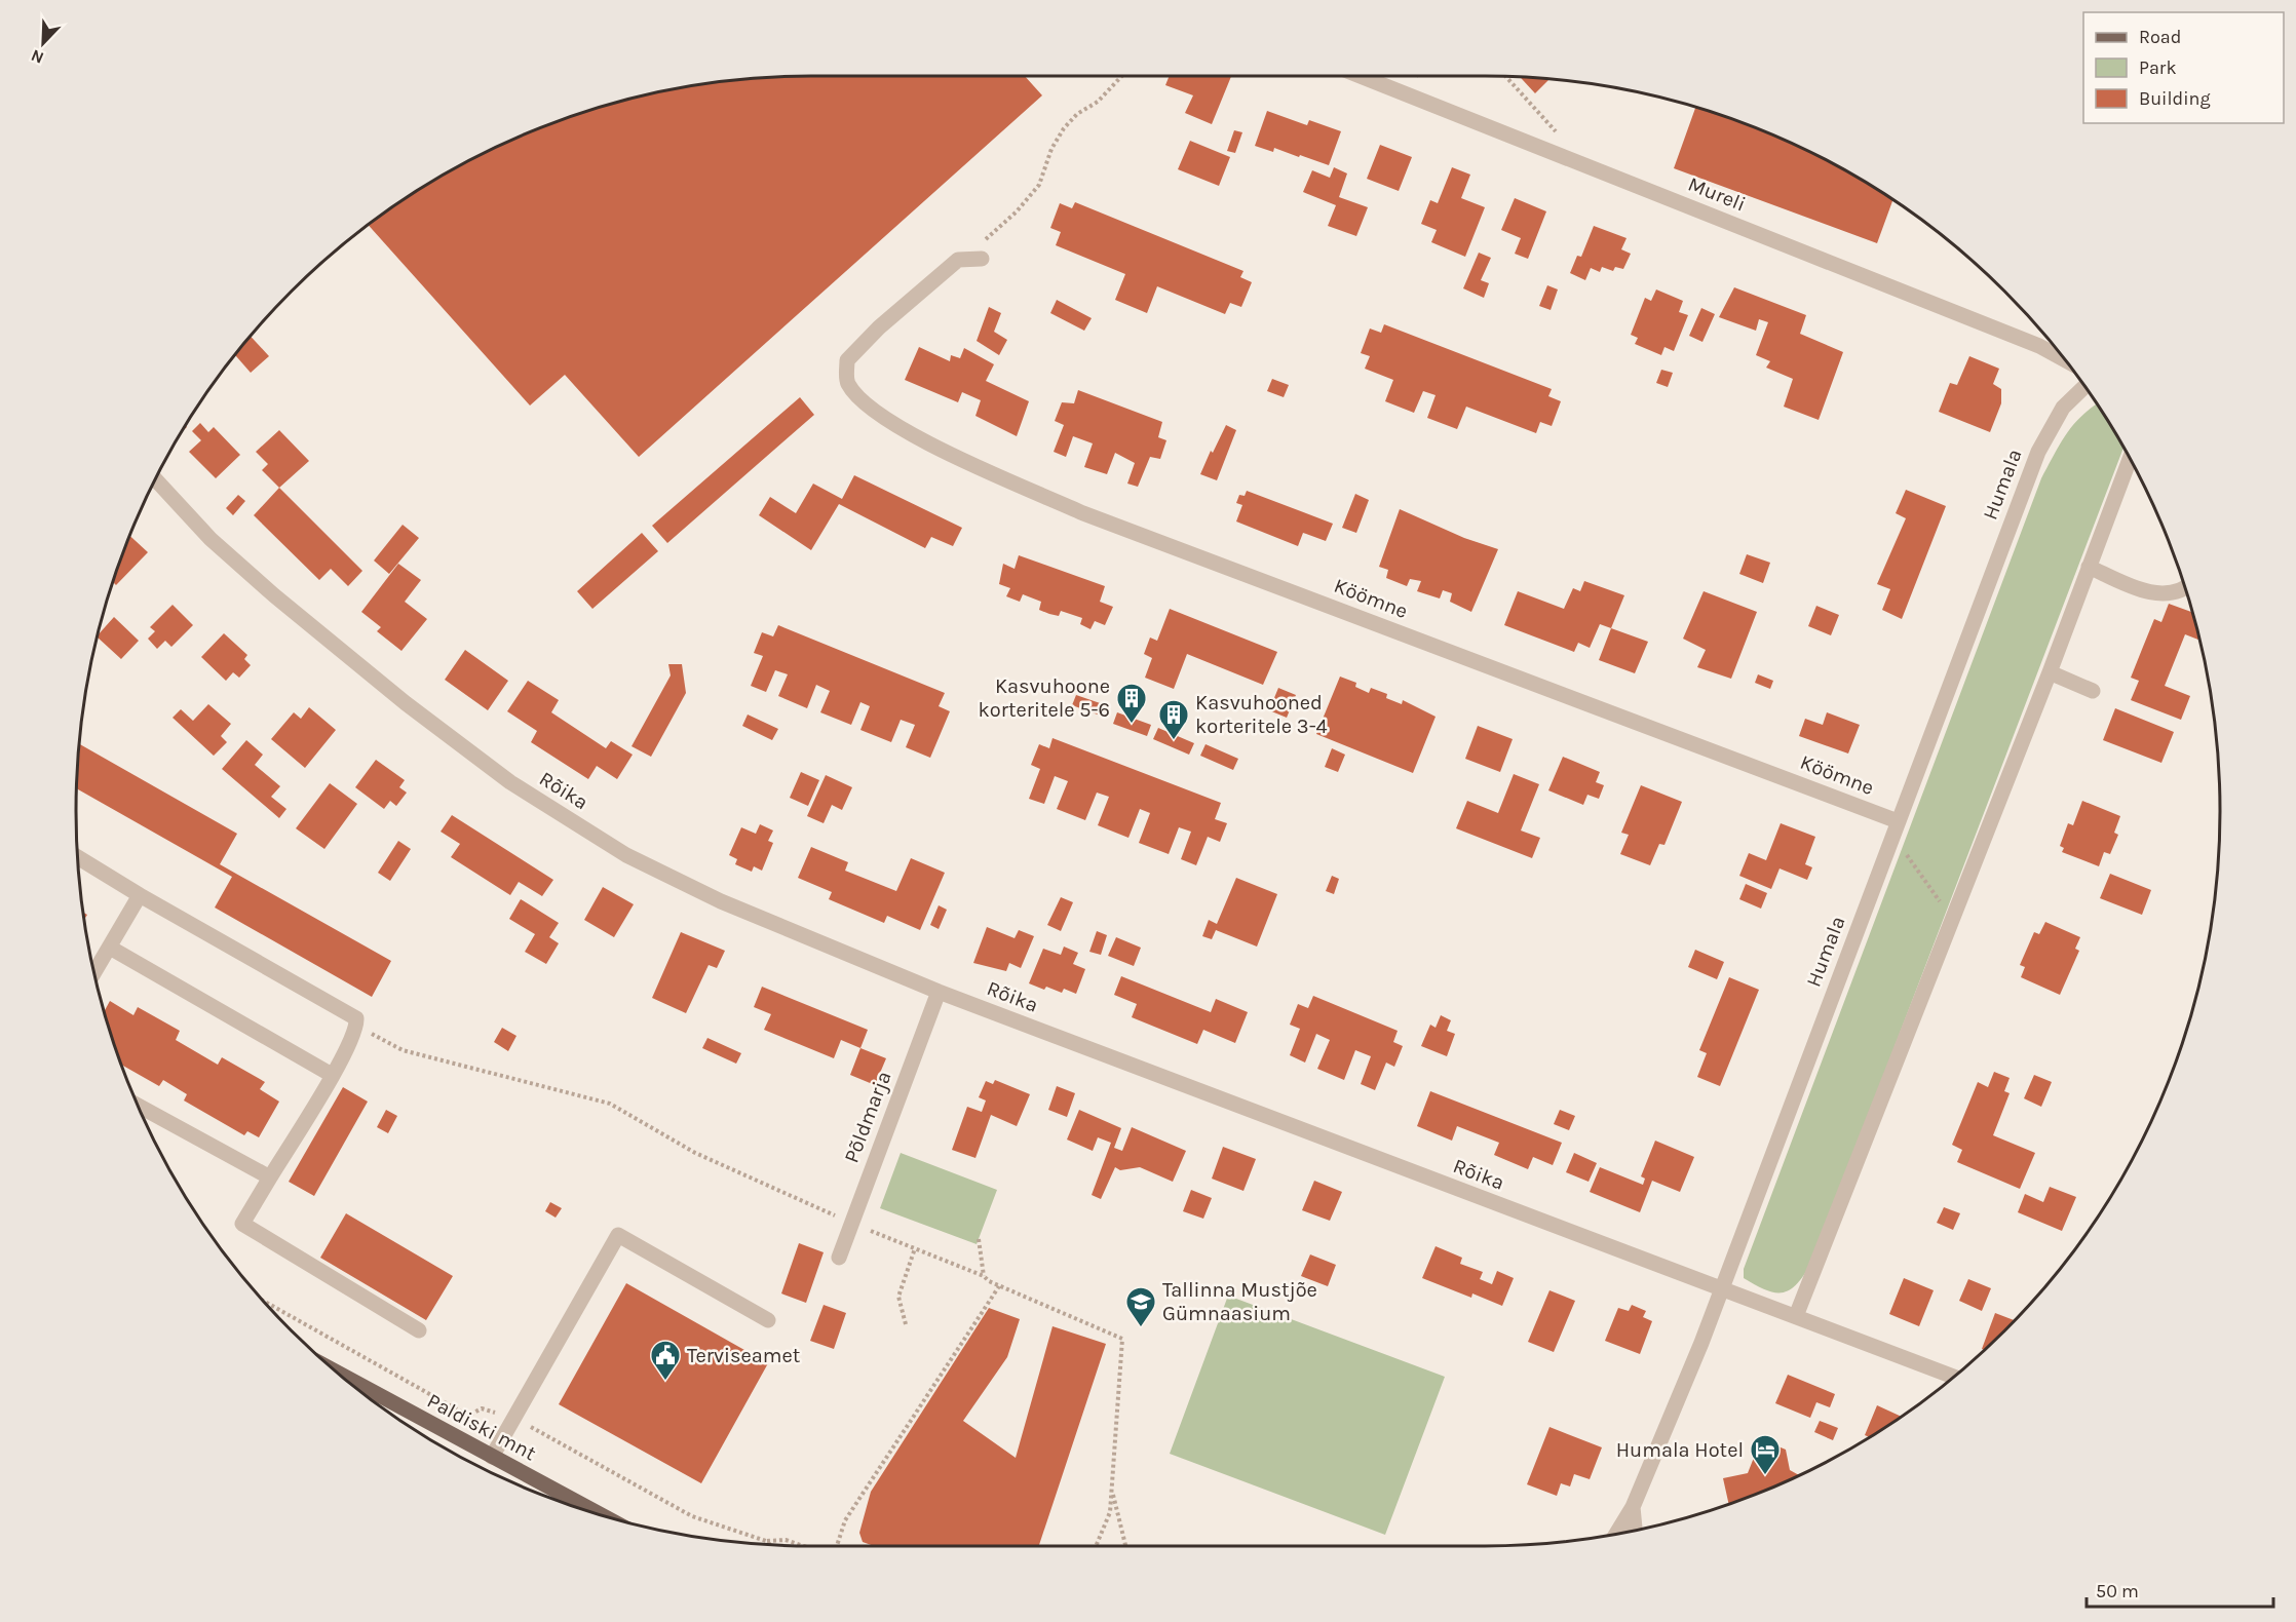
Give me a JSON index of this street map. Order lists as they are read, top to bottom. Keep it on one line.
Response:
{"streets":{"main road":["Paldiski mnt"],"street":["Mureli","Humala","Köömne","Rõika","Põldmarja"]},"crossings":[["Humala","Köömne"],["Humala","Rõika"],["Rõika","Põldmarja"]],"places":{"building":["Kasvuhoone korteritele 5-6","Kasvuhooned korteritele 3-4"],"school or university":["Tallinna Mustjõe Gümnaasium"],"public building":["Terviseamet"],"hotel":["Humala Hotel"]},"legend":["Road","Park","Building"],"scale_bar":"50 m","north":"bottom left"}
